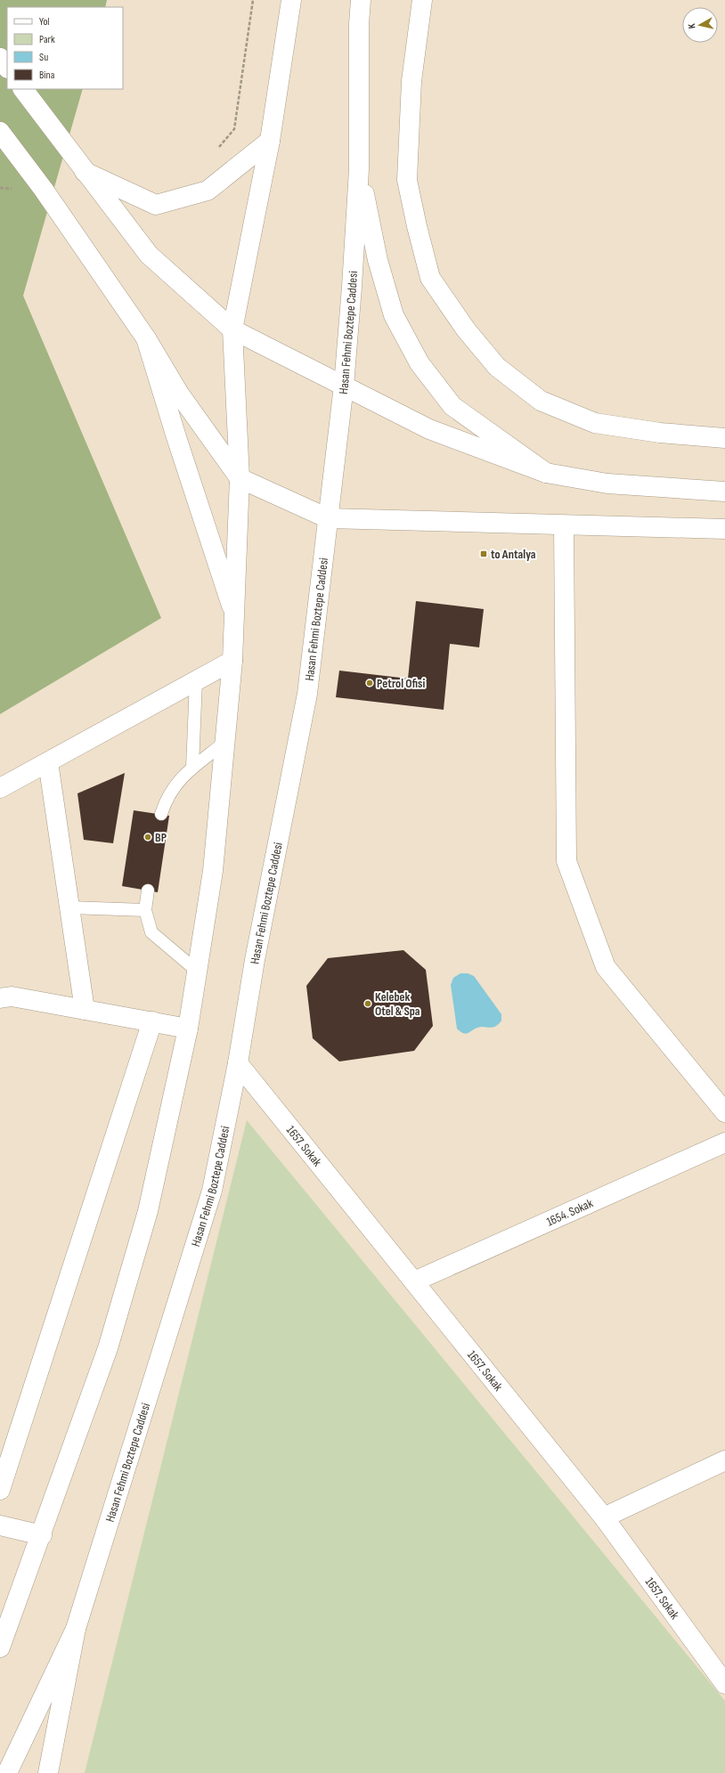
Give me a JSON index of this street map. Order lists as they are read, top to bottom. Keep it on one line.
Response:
{"streets":{"main road":["Hasan Fehmi Boztepe Caddesi","1657. Sokak","1654. Sokak"]},"crossings":[["Hasan Fehmi Boztepe Caddesi","1657. Sokak"],["1657. Sokak","1654. Sokak"]],"places":{"transit":["to Antalya"],"other":["Petrol Ofisi","BP","Kelebek Otel & Spa"]},"legend":["Yol","Park","Su","Bina"],"north":"left"}
